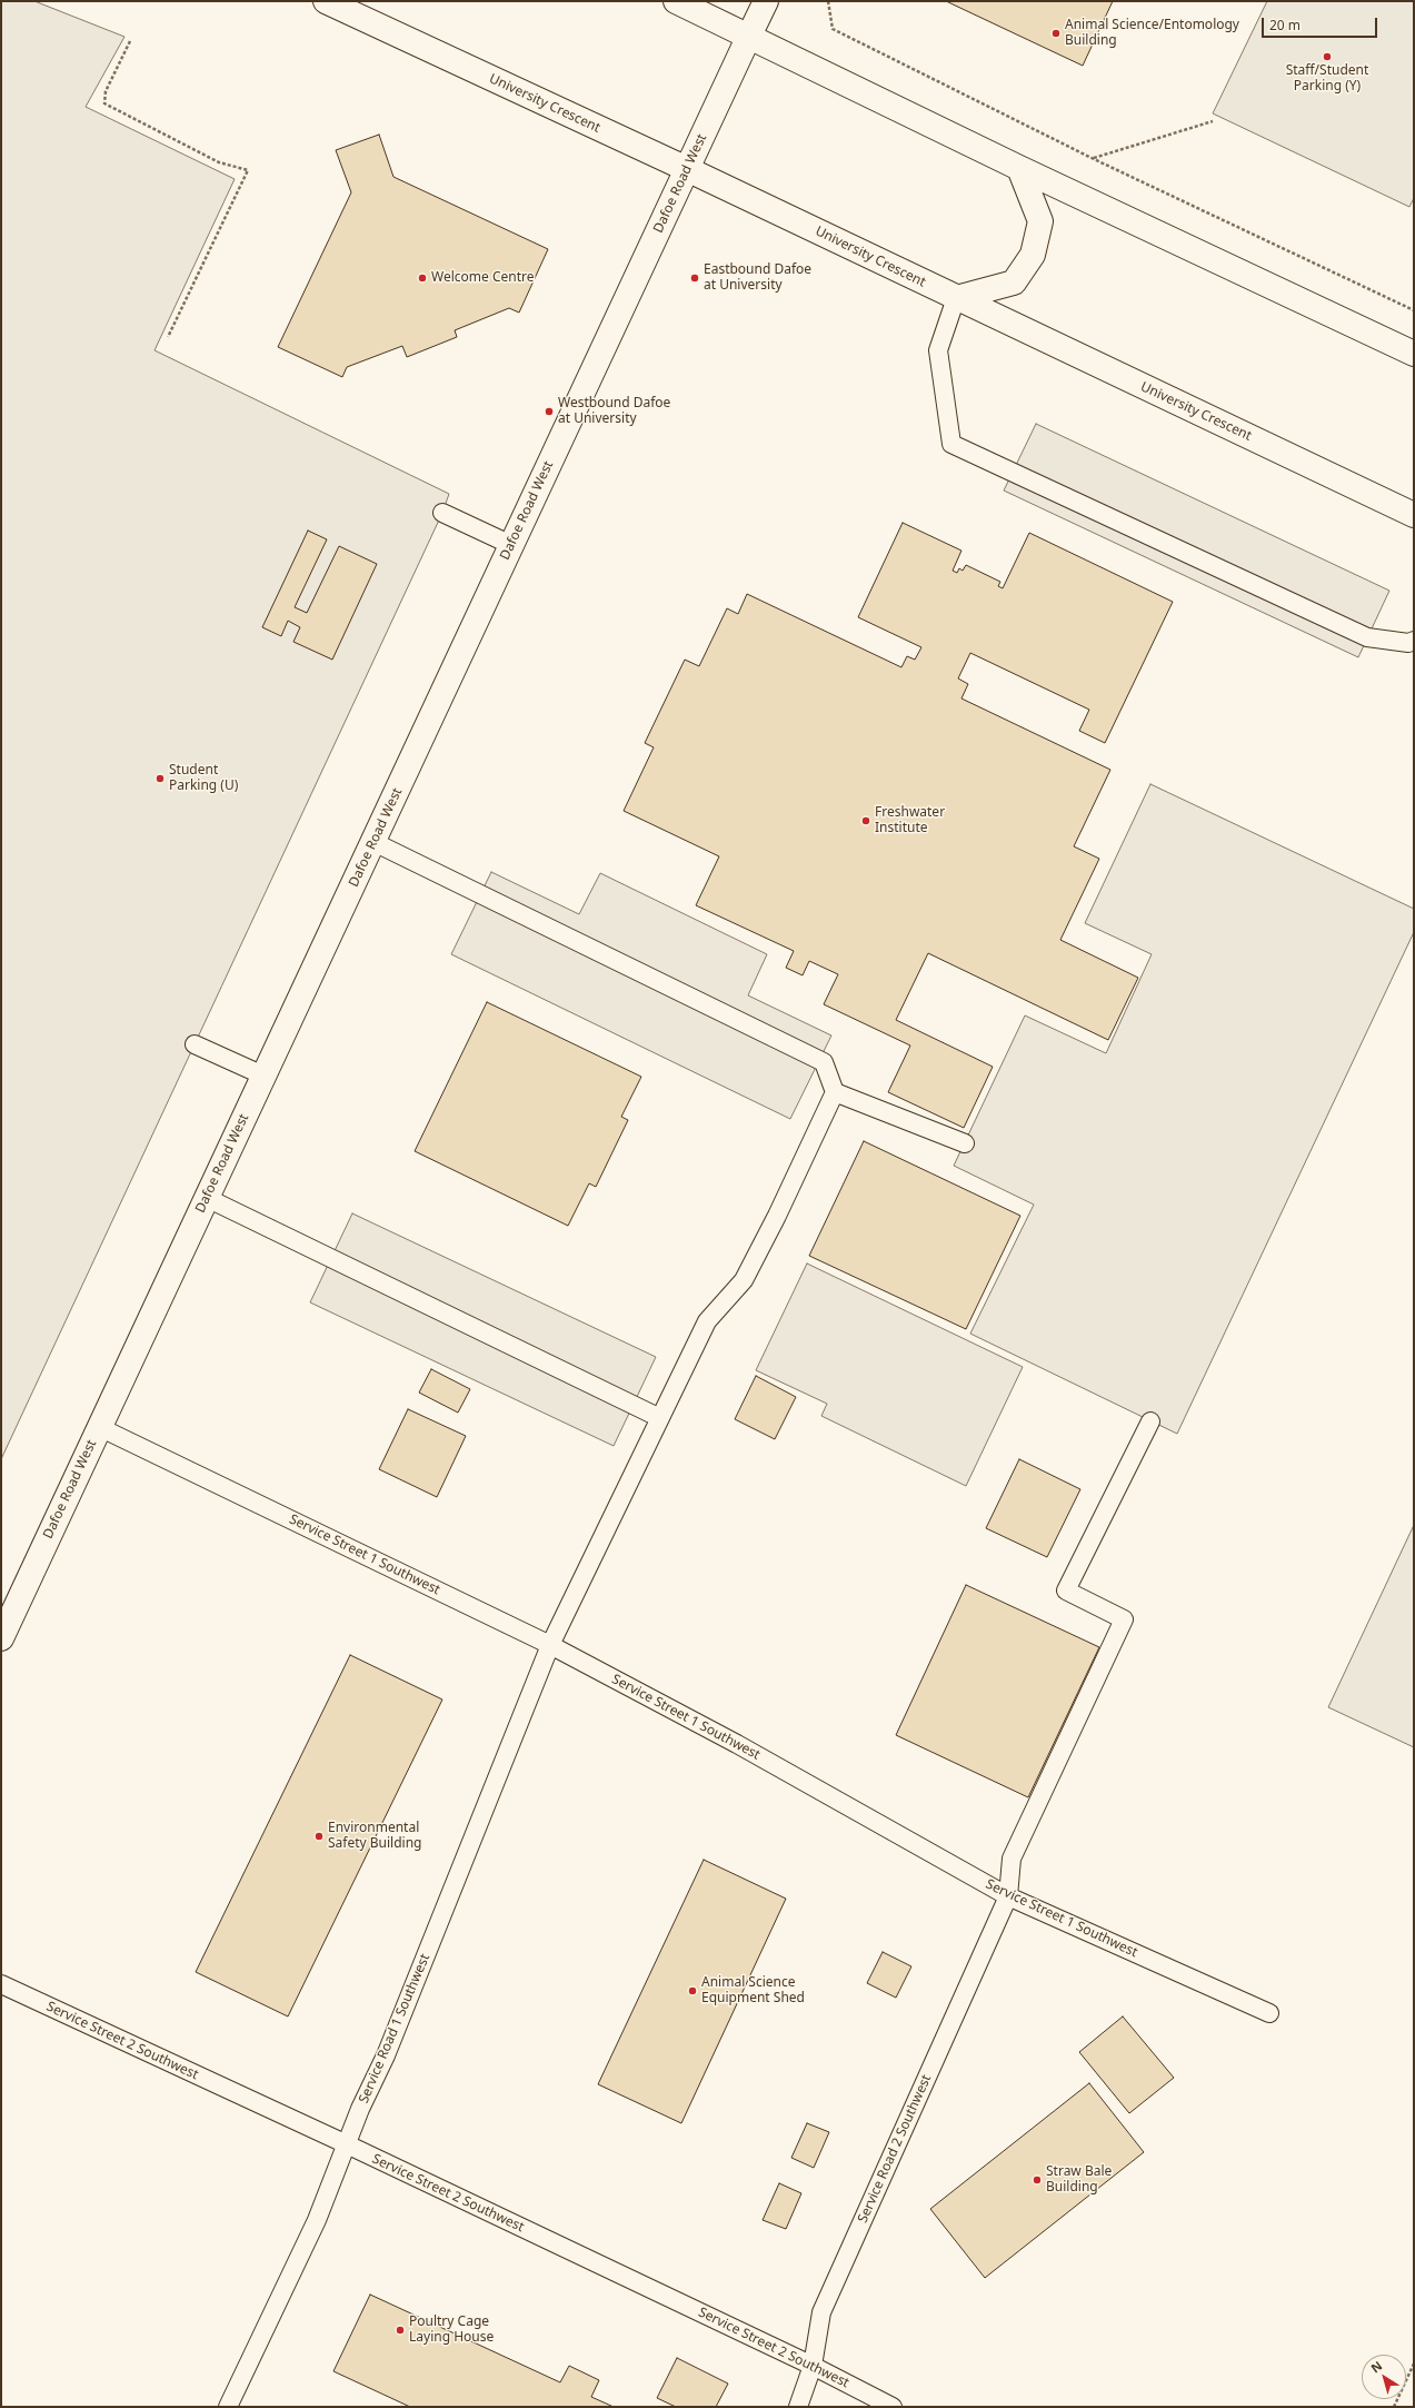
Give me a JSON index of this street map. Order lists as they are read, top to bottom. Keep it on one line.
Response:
{"streets":{"street":["University Crescent","Dafoe Road West"],"lane":["Service Street 1 Southwest","Service Road 1 Southwest","Service Street 2 Southwest","Service Road 2 Southwest"]},"crossings":[["University Crescent","Dafoe Road West"],["Dafoe Road West","Service Street 1 Southwest"],["Service Street 1 Southwest","Service Road 1 Southwest"],["Service Street 1 Southwest","Service Road 2 Southwest"],["Service Road 1 Southwest","Service Street 2 Southwest"],["Service Street 2 Southwest","Service Road 2 Southwest"]],"places":["Animal Science/Entomology Building","Staff/Student Parking (Y)","Welcome Centre","Eastbound Dafoe at University","Westbound Dafoe at University","Student Parking (U)","Freshwater Institute","Environmental Safety Building","Animal Science Equipment Shed","Straw Bale Building","Poultry Cage Laying House"],"scale_bar":"20 m","north":"top left"}
